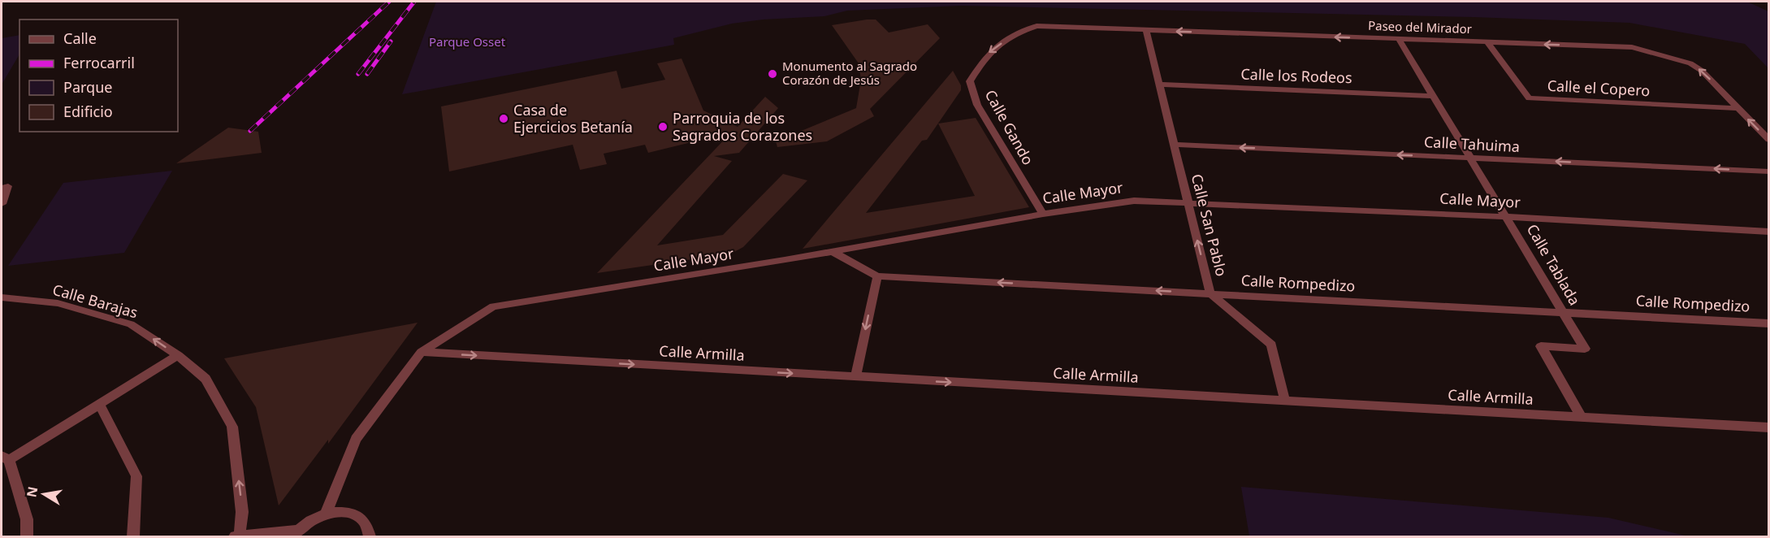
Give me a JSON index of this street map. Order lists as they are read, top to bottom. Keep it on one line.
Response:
{"streets":{"street":["Paseo del Mirador","Calle los Rodeos","Calle el Copero","Calle Gando","Calle Tahuima","Calle Mayor","Calle San Pablo","Calle Tablada","Calle Rompedizo","Calle Barajas","Calle Armilla"]},"crossings":[["Paseo del Mirador","Calle el Copero"],["Paseo del Mirador","Calle Gando"],["Paseo del Mirador","Calle San Pablo"],["Paseo del Mirador","Calle Tablada"],["Calle los Rodeos","Calle San Pablo"],["Calle los Rodeos","Calle Tablada"],["Calle Gando","Calle Mayor"],["Calle Tahuima","Calle San Pablo"],["Calle Tahuima","Calle Tablada"],["Calle Mayor","Calle San Pablo"],["Calle Mayor","Calle Tablada"],["Calle Mayor","Calle Rompedizo"],["Calle Mayor","Calle Armilla"],["Calle San Pablo","Calle Rompedizo"],["Calle San Pablo","Calle Armilla"],["Calle Tablada","Calle Rompedizo"],["Calle Tablada","Calle Armilla"]],"one_way":["Paseo del Mirador","Calle Tahuima","Calle Rompedizo","Calle Barajas","Calle Armilla"],"parks":["Parque Osset"],"places":["Monumento al Sagrado Corazón de Jesús","Casa de Ejercicios Betanía","Parroquia de los Sagrados Corazones"],"legend":["Calle","Ferrocarril","Parque","Edificio"],"north":"left"}
